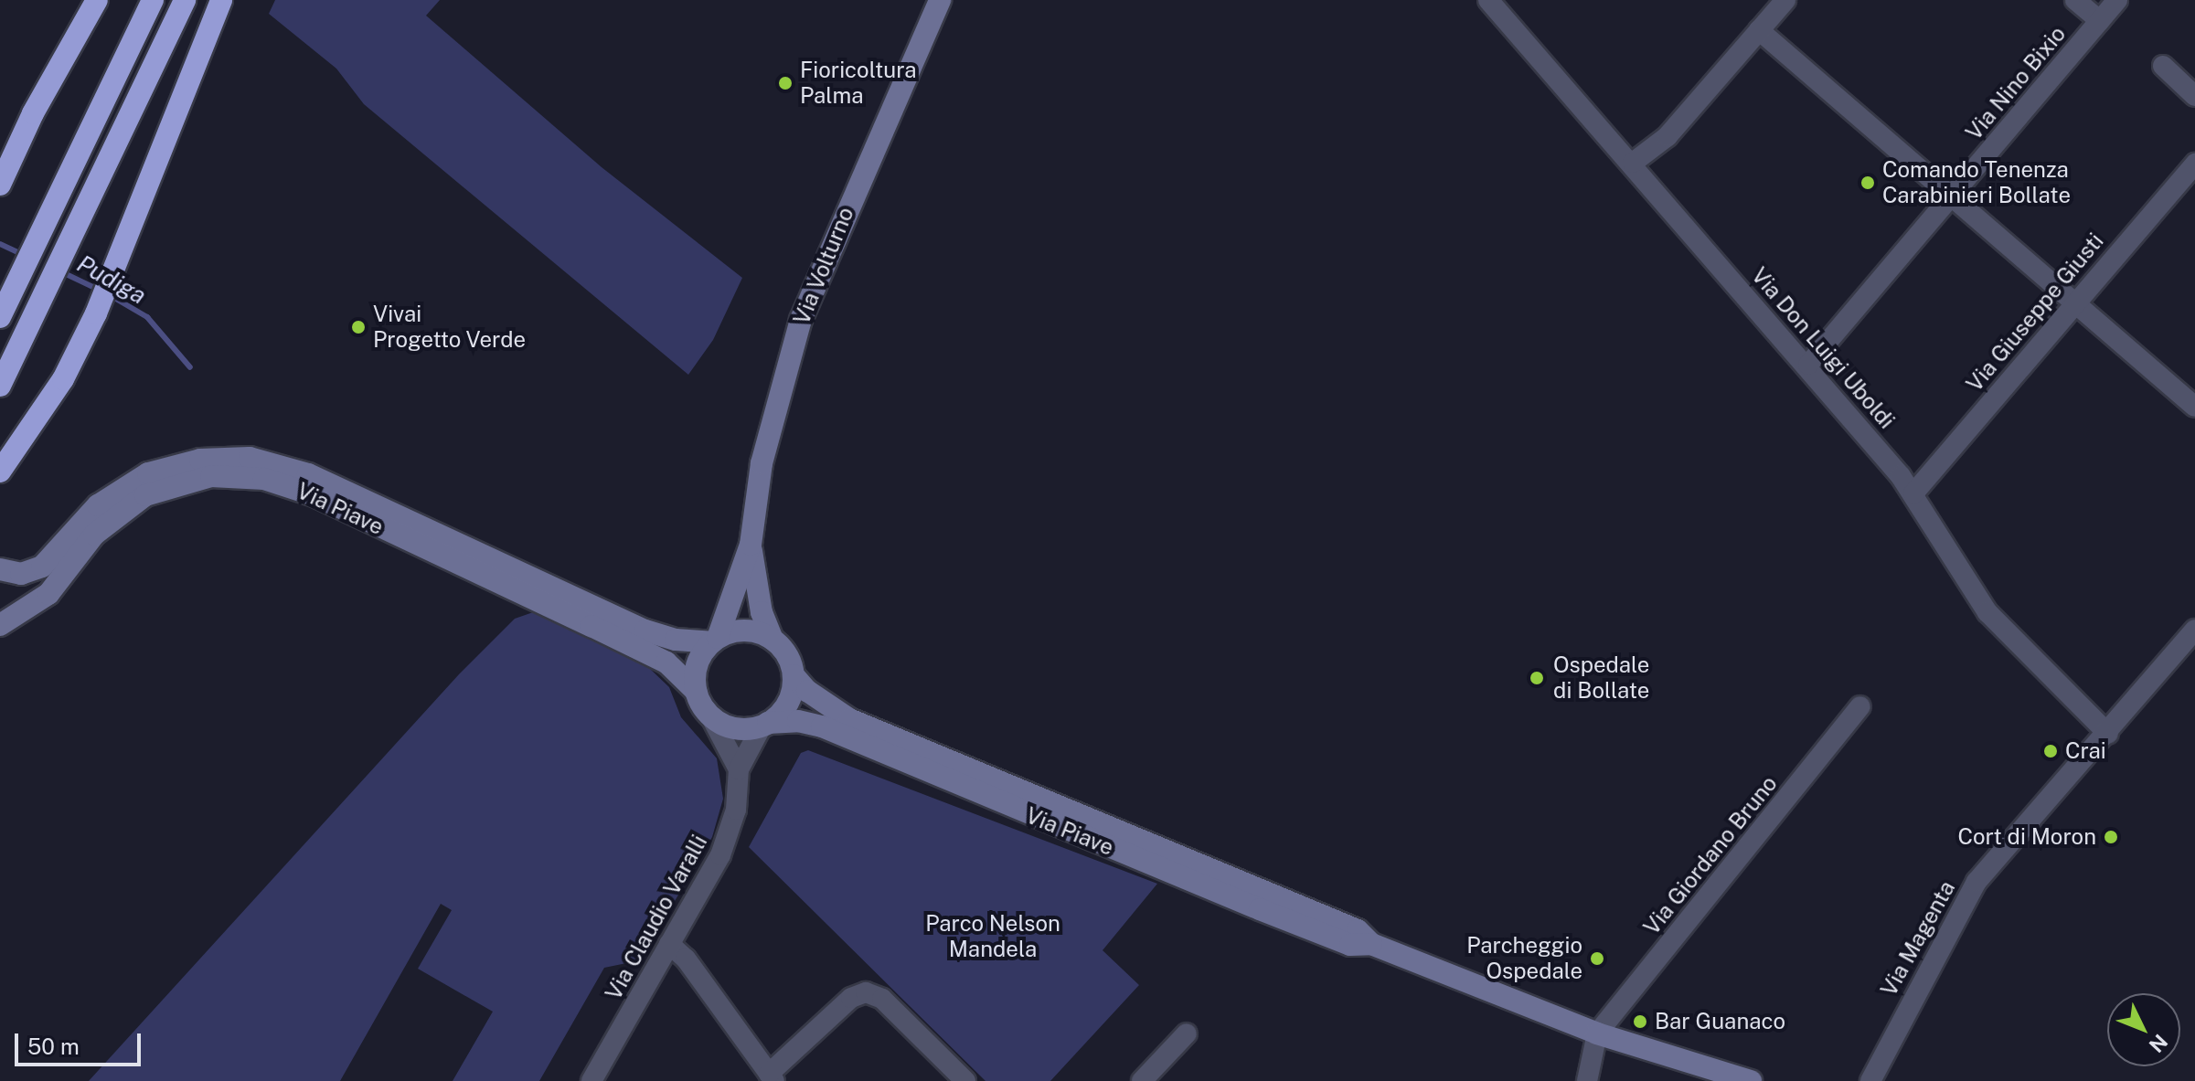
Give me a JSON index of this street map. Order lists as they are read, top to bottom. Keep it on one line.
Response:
{"streets":{"street":["Via Nino Bixio","Via Volturno","Via Giuseppe Giusti","Via Don Luigi Uboldi","Via Piave","Via Giordano Bruno","Via Claudio Varalli","Via Magenta"]},"crossings":[["Via Nino Bixio","Via Don Luigi Uboldi"],["Via Volturno","Via Piave"],["Via Volturno","Via Claudio Varalli"],["Via Giuseppe Giusti","Via Don Luigi Uboldi"],["Via Don Luigi Uboldi","Via Magenta"],["Via Piave","Via Giordano Bruno"],["Via Piave","Via Claudio Varalli"]],"water":["Pudiga"],"parks":["Parco Nelson Mandela"],"places":["Fioricoltura Palma","Comando Tenenza Carabinieri Bollate","Vivai Progetto Verde","Ospedale di Bollate","Crai","Cort di Moron","Parcheggio Ospedale","Bar Guanaco"],"scale_bar":"50 m","north":"bottom right"}
